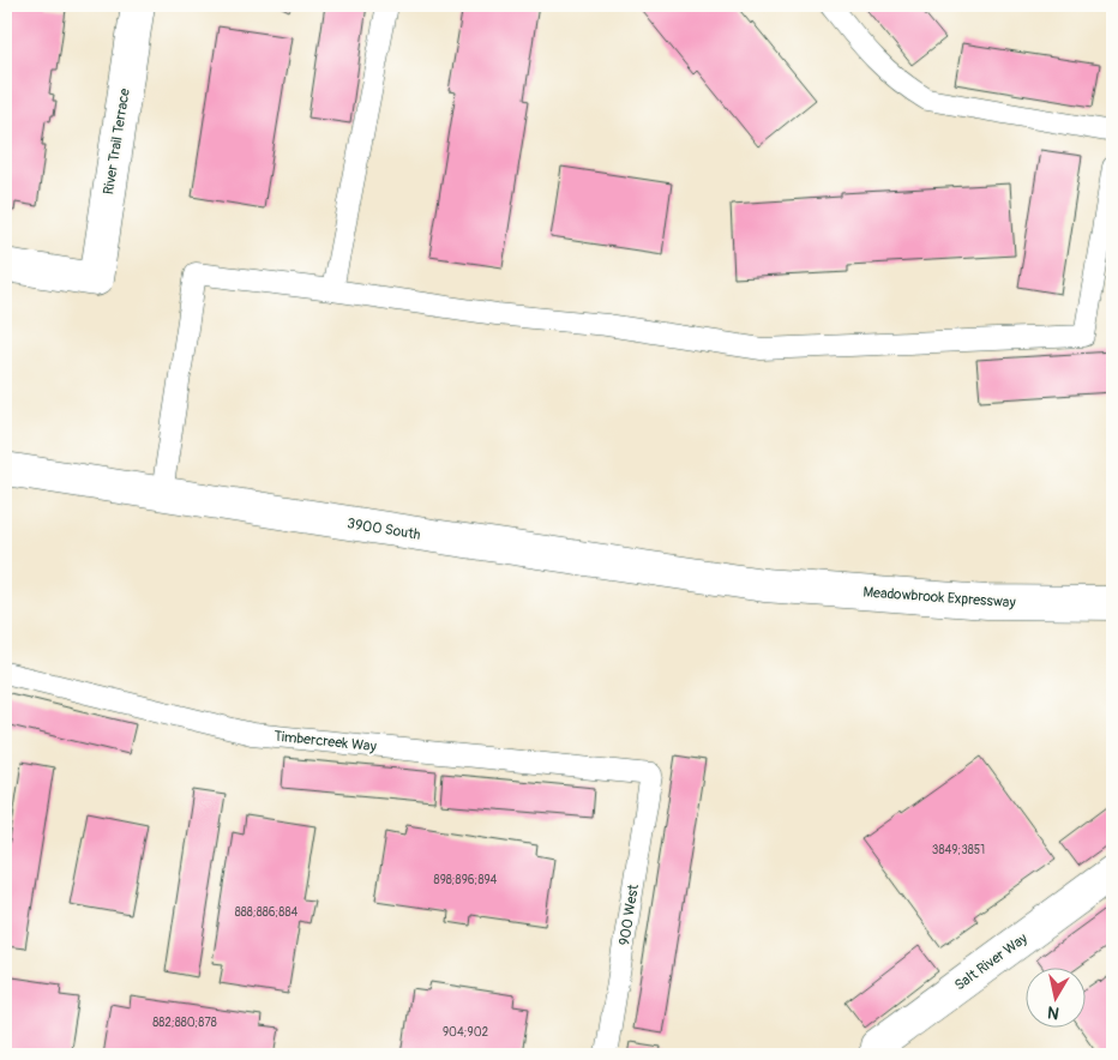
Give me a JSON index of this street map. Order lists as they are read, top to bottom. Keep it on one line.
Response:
{"streets":{"main road":["River Trail Terrace","3900 South","Meadowbrook Expressway","Salt River Way"],"lane":["Timbercreek Way","900 West"]},"crossings":[["3900 South","Meadowbrook Expressway"],["Timbercreek Way","900 West"]],"house_numbers":["3849;3851","898;896;894","888;886;884","882;880;878","904;902"],"north":"bottom"}
